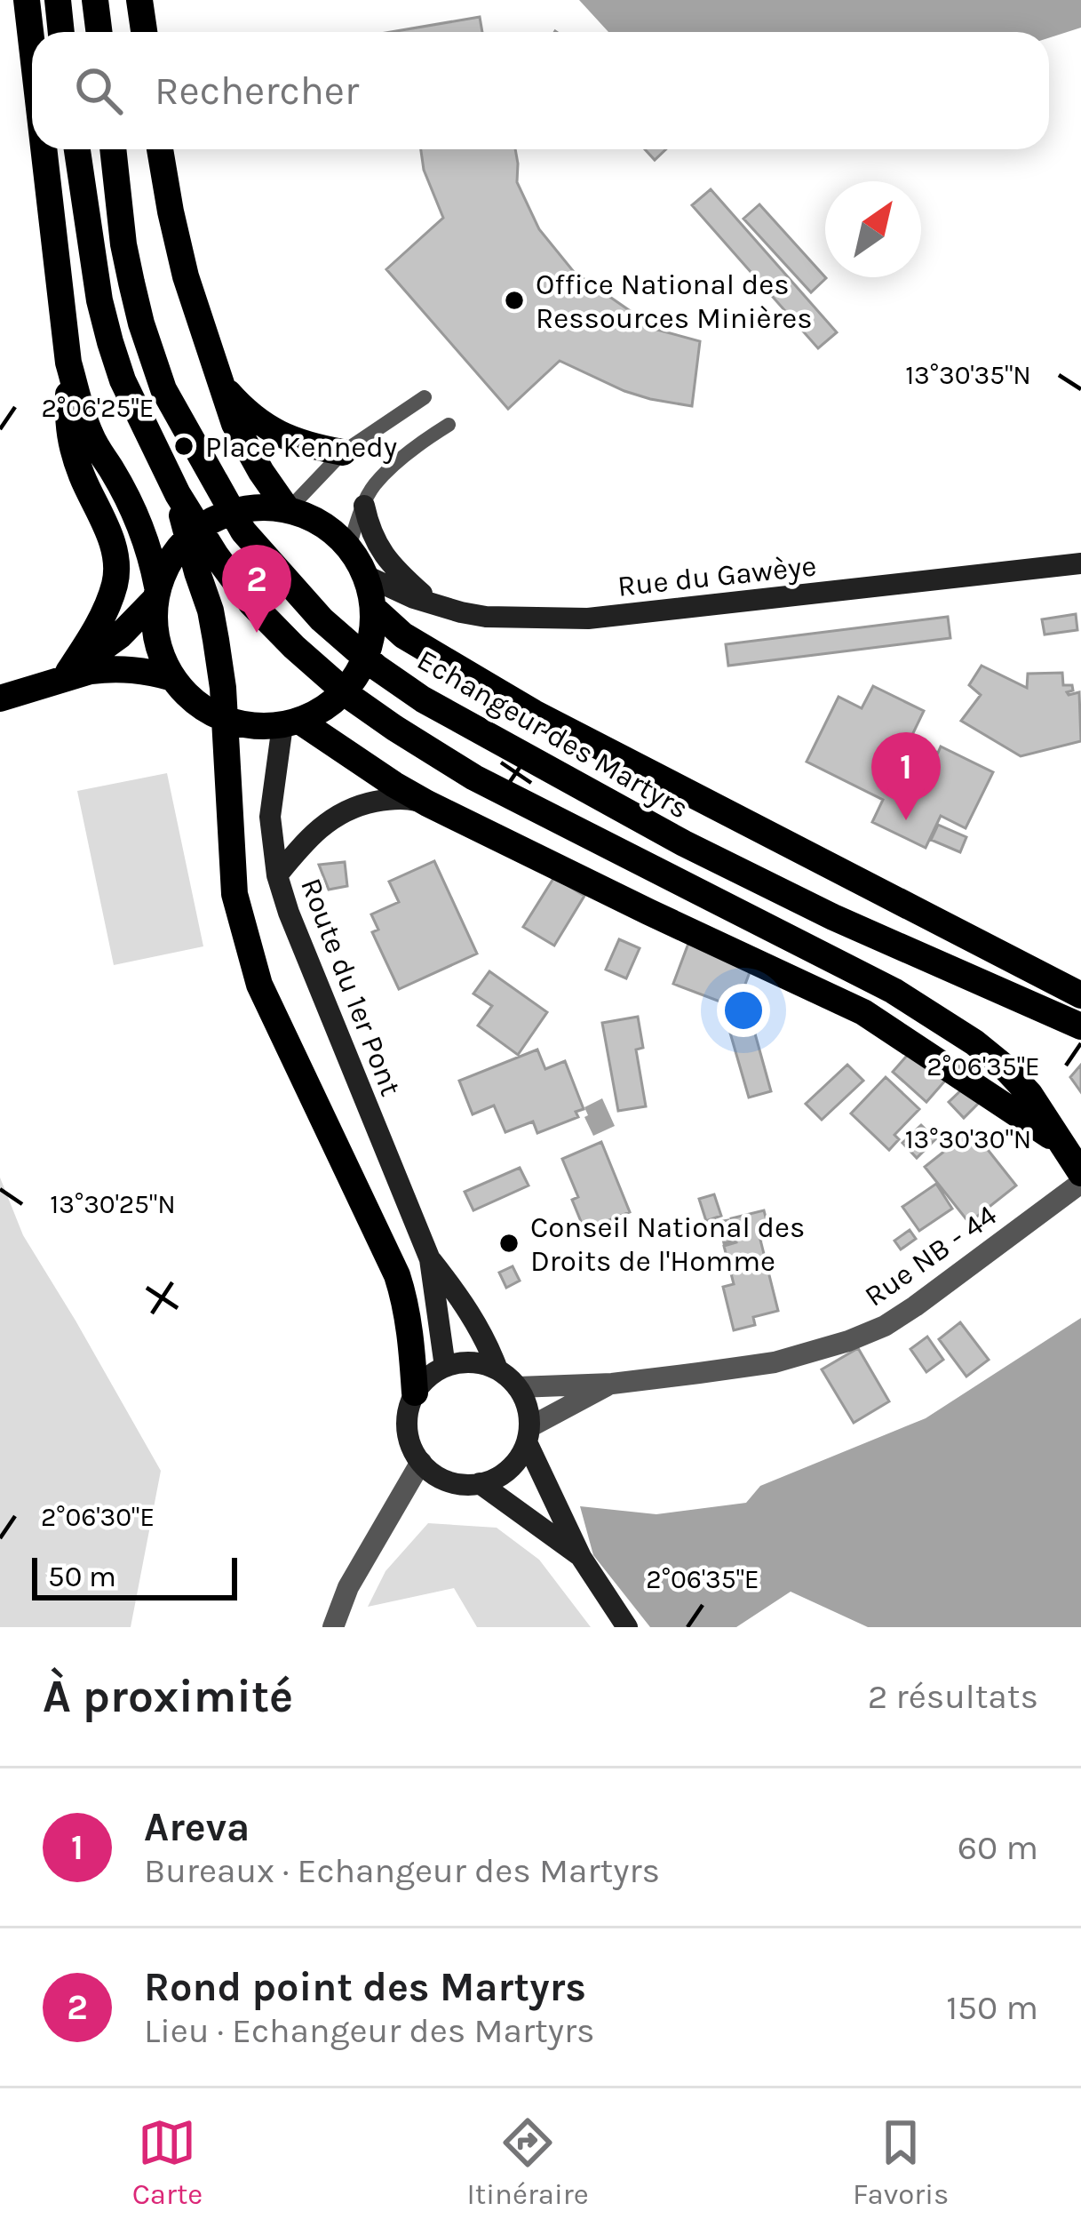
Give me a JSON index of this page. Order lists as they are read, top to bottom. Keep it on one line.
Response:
{"streets":{"main road":["Echangeur des Martyrs"],"street":["Rue du Gawèye","Route du 1er Pont","Rue NB - 44"]},"crossings":[["Rue du Gawèye","Route du 1er Pont"],["Route du 1er Pont","Rue NB - 44"]],"places":["Office National des Ressources Minières","Place Kennedy","Conseil National des Droits de l'Homme"],"scale_bar":"50 m","north":"top right","page":{"search":"Rechercher","pins":["2","1"],"scale":"50 m","heading":["À proximité","2 résultats"],"list":[{"mark":"1","name":"Areva","note":"Bureaux · Echangeur des Martyrs","value":"60 m"},{"mark":"2","name":"Rond point des Martyrs","note":"Lieu · Echangeur des Martyrs","value":"150 m"}],"nav":["Carte","Itinéraire","Favoris"]},"coordinates":["13°30'35\"N","2°06'25\"E","2°06'35\"E","13°30'30\"N","13°30'25\"N","2°06'30\"E"]}
